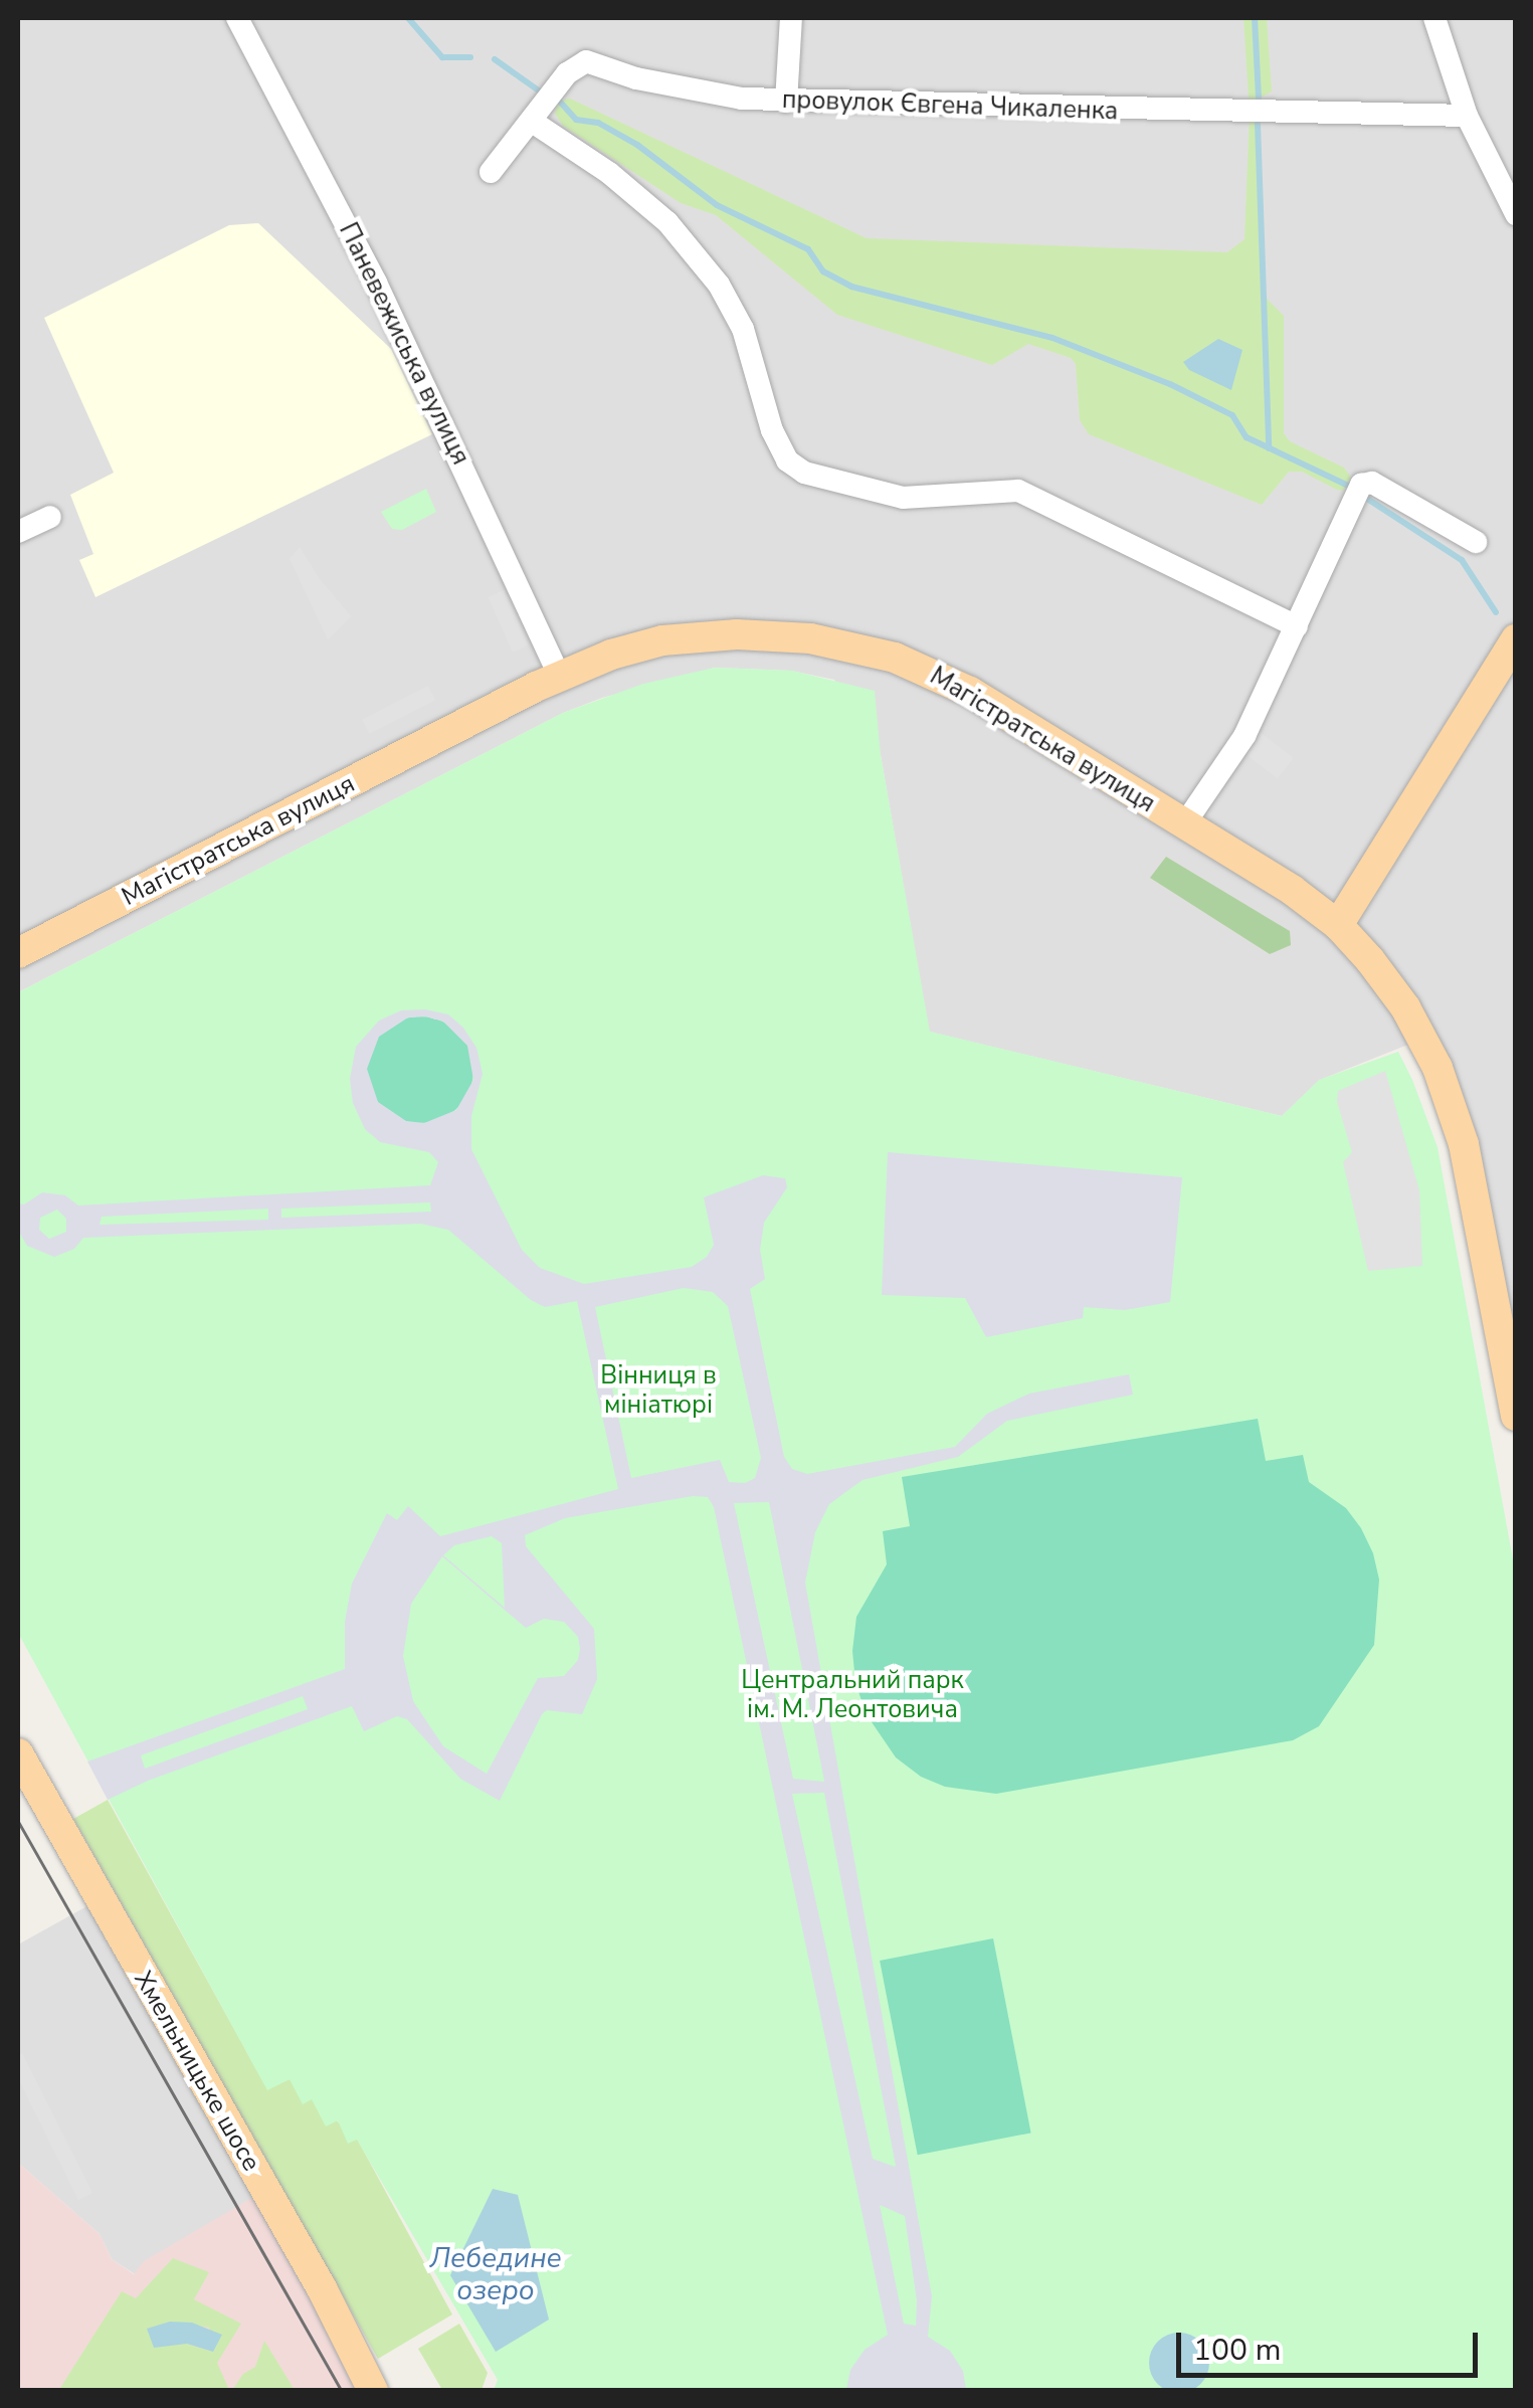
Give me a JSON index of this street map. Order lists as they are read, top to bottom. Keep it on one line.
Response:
{"streets":{"main road":["Магістратська вулиця","Хмельницьке шосе"],"street":["провулок Євгена Чикаленка","Паневежиська вулиця"]},"crossings":[["Паневежиська вулиця","Магістратська вулиця"]],"water":["Лебедине озеро"],"parks":["Вінниця в мініатюрі","Центральний парк ім. М. Леонтовича"],"scale_bar":"100 m"}
